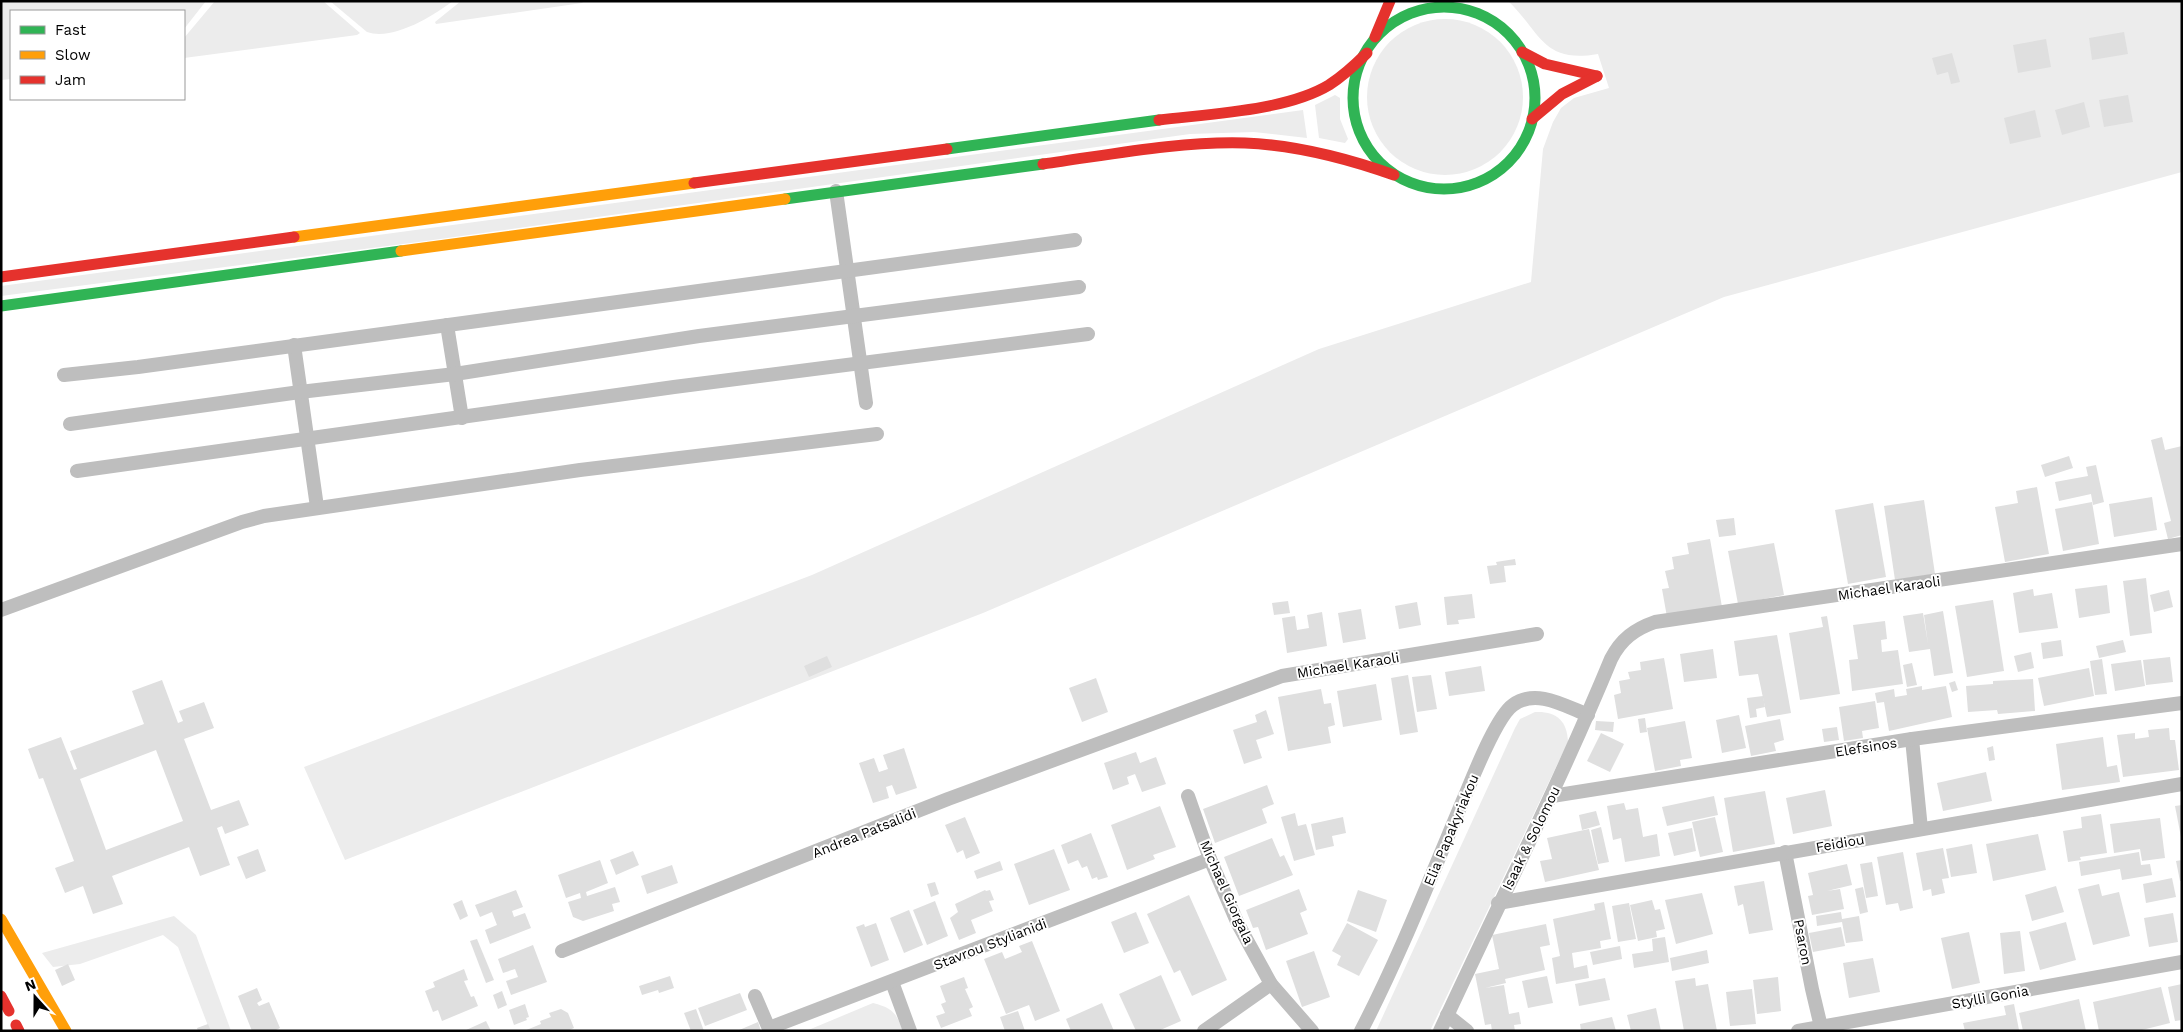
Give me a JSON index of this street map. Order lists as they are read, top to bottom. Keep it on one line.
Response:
{"streets":{"street":["Michael Karaoli","Elefsinos","Elia Papakyriakou","Andrea Patsalidi","Isaak & Solomou","Feidiou","Michael Giorgala","Psaron","Stavrou Stylianidi","Stylli Gonia"]},"crossings":[["Michael Karaoli","Andrea Patsalidi"],["Michael Karaoli","Isaak & Solomou"],["Elefsinos","Isaak & Solomou"],["Elia Papakyriakou","Isaak & Solomou"],["Isaak & Solomou","Feidiou"],["Feidiou","Psaron"],["Michael Giorgala","Stavrou Stylianidi"],["Psaron","Stylli Gonia"]],"legend":["Fast","Slow","Jam"],"north":"top"}
